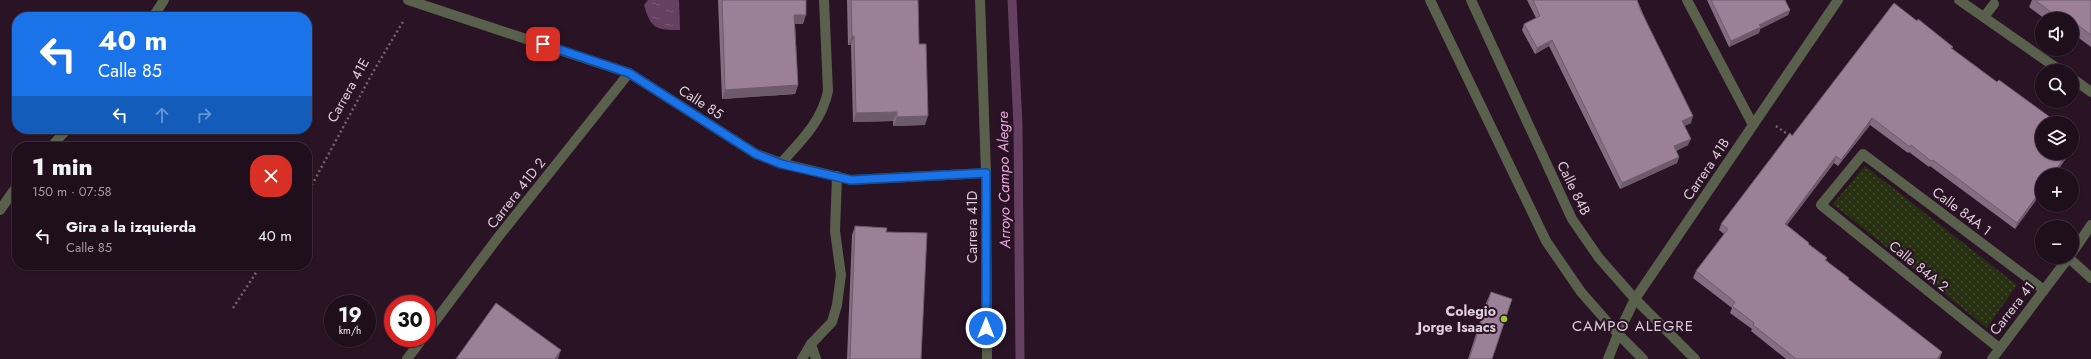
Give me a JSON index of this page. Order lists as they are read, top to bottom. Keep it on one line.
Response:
{"streets":{"street":["Calle 85","Carrera 41B","Calle 84B","Carrera 41D 2","Calle 84A 1","Carrera 41D","Calle 84A 2","Carrera 41"],"path":["Carrera 41E"]},"crossings":[["Carrera 41E","Calle 85"],["Calle 85","Carrera 41D 2"],["Calle 85","Carrera 41D"],["Carrera 41B","Calle 84B"],["Calle 84A 1","Calle 84A 2"],["Calle 84A 1","Carrera 41"],["Calle 84A 2","Carrera 41"]],"districts":["CAMPO ALEGRE"],"water":["Arroyo Campo Alegre"],"places":["Colegio Jorge Isaacs"],"page":{"map_buttons":["+","−"],"turn":["40 m","Calle 85"],"heading":["1 min","150 m · 07:58"],"list":[{"name":"Gira a la izquierda","note":"Calle 85","value":"40 m"}],"speed":"19 km/h","limit":"30"}}
